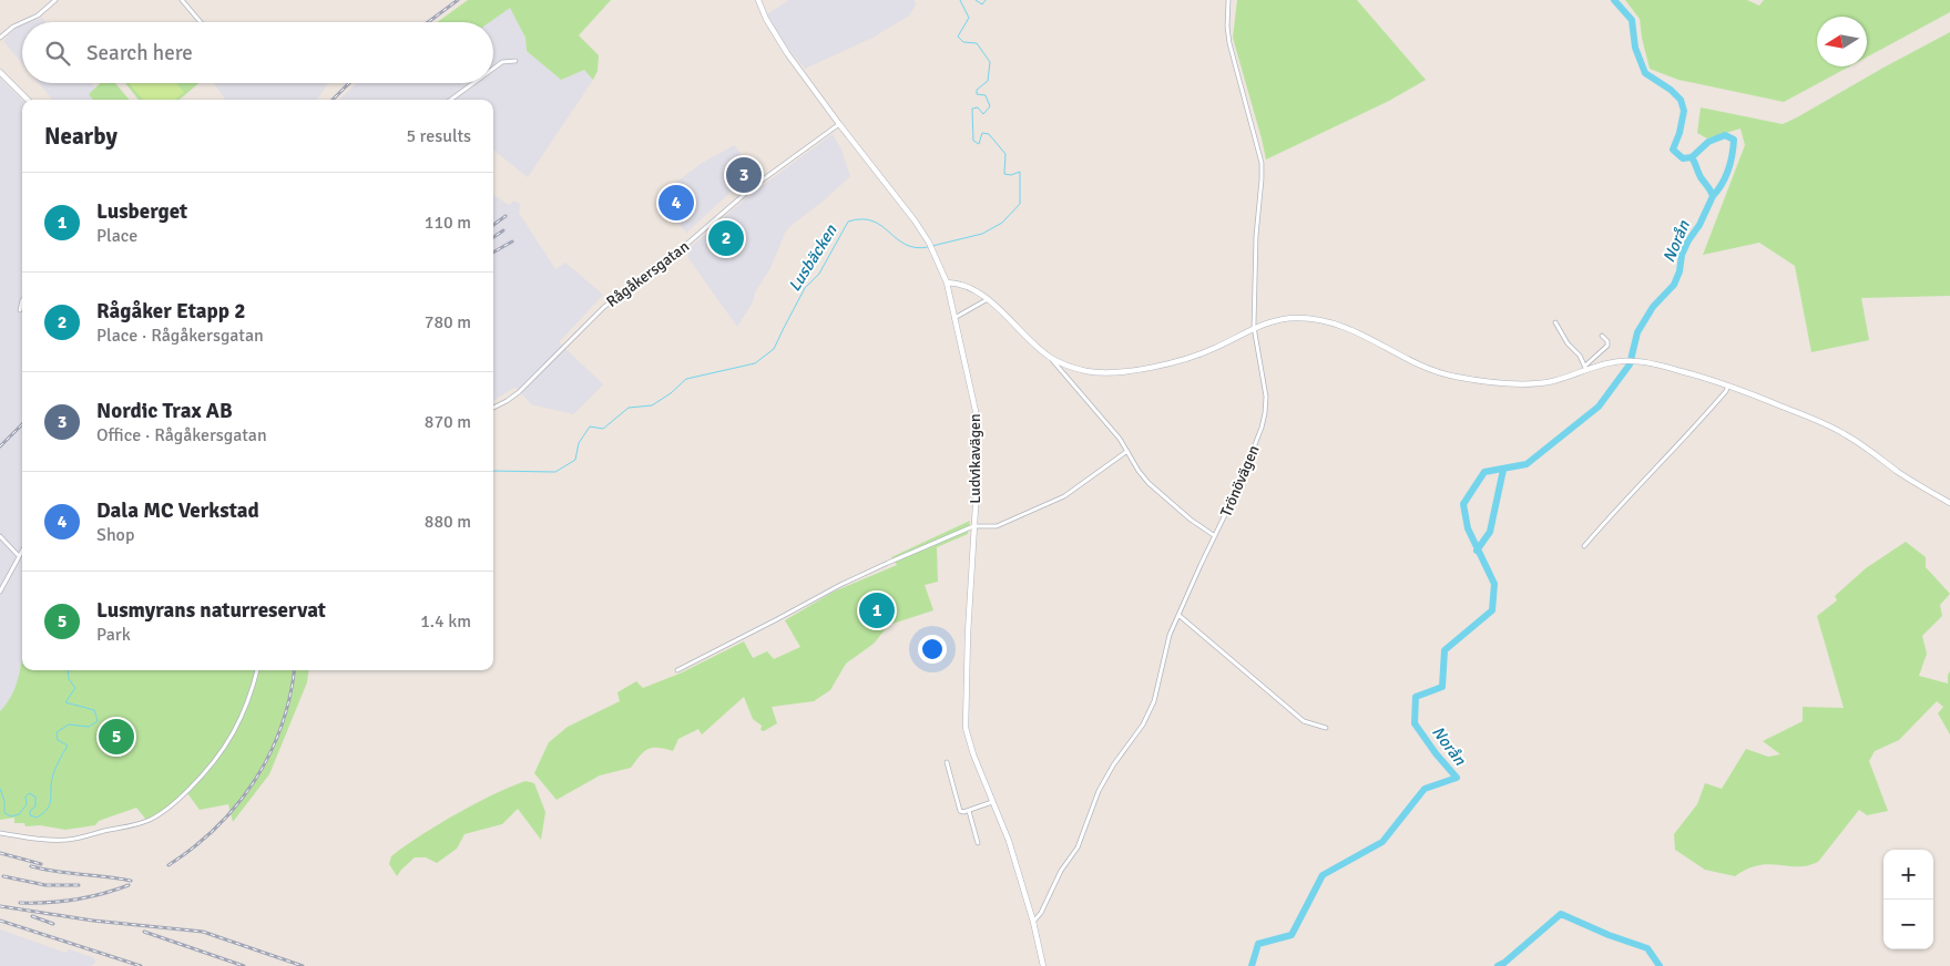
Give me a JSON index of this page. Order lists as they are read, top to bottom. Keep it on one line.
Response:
{"streets":{"street":["Rågåkersgatan","Ludvikavägen","Trönövägen"]},"crossings":[["Rågåkersgatan","Ludvikavägen"],["Ludvikavägen","Trönövägen"]],"water":["Norån","Lusbäcken"],"north":"left","page":{"search":"Search here","heading":["Nearby","5 results"],"pins":["3","4","2","1","5"],"list":[{"mark":"1","name":"Lusberget","note":"Place","value":"110 m"},{"mark":"2","name":"Rågåker Etapp 2","note":"Place · Rågåkersgatan","value":"780 m"},{"mark":"3","name":"Nordic Trax AB","note":"Office · Rågåkersgatan","value":"870 m"},{"mark":"4","name":"Dala MC Verkstad","note":"Shop","value":"880 m"},{"mark":"5","name":"Lusmyrans naturreservat","note":"Park","value":"1.4 km"}],"map_buttons":["+","−"]}}
